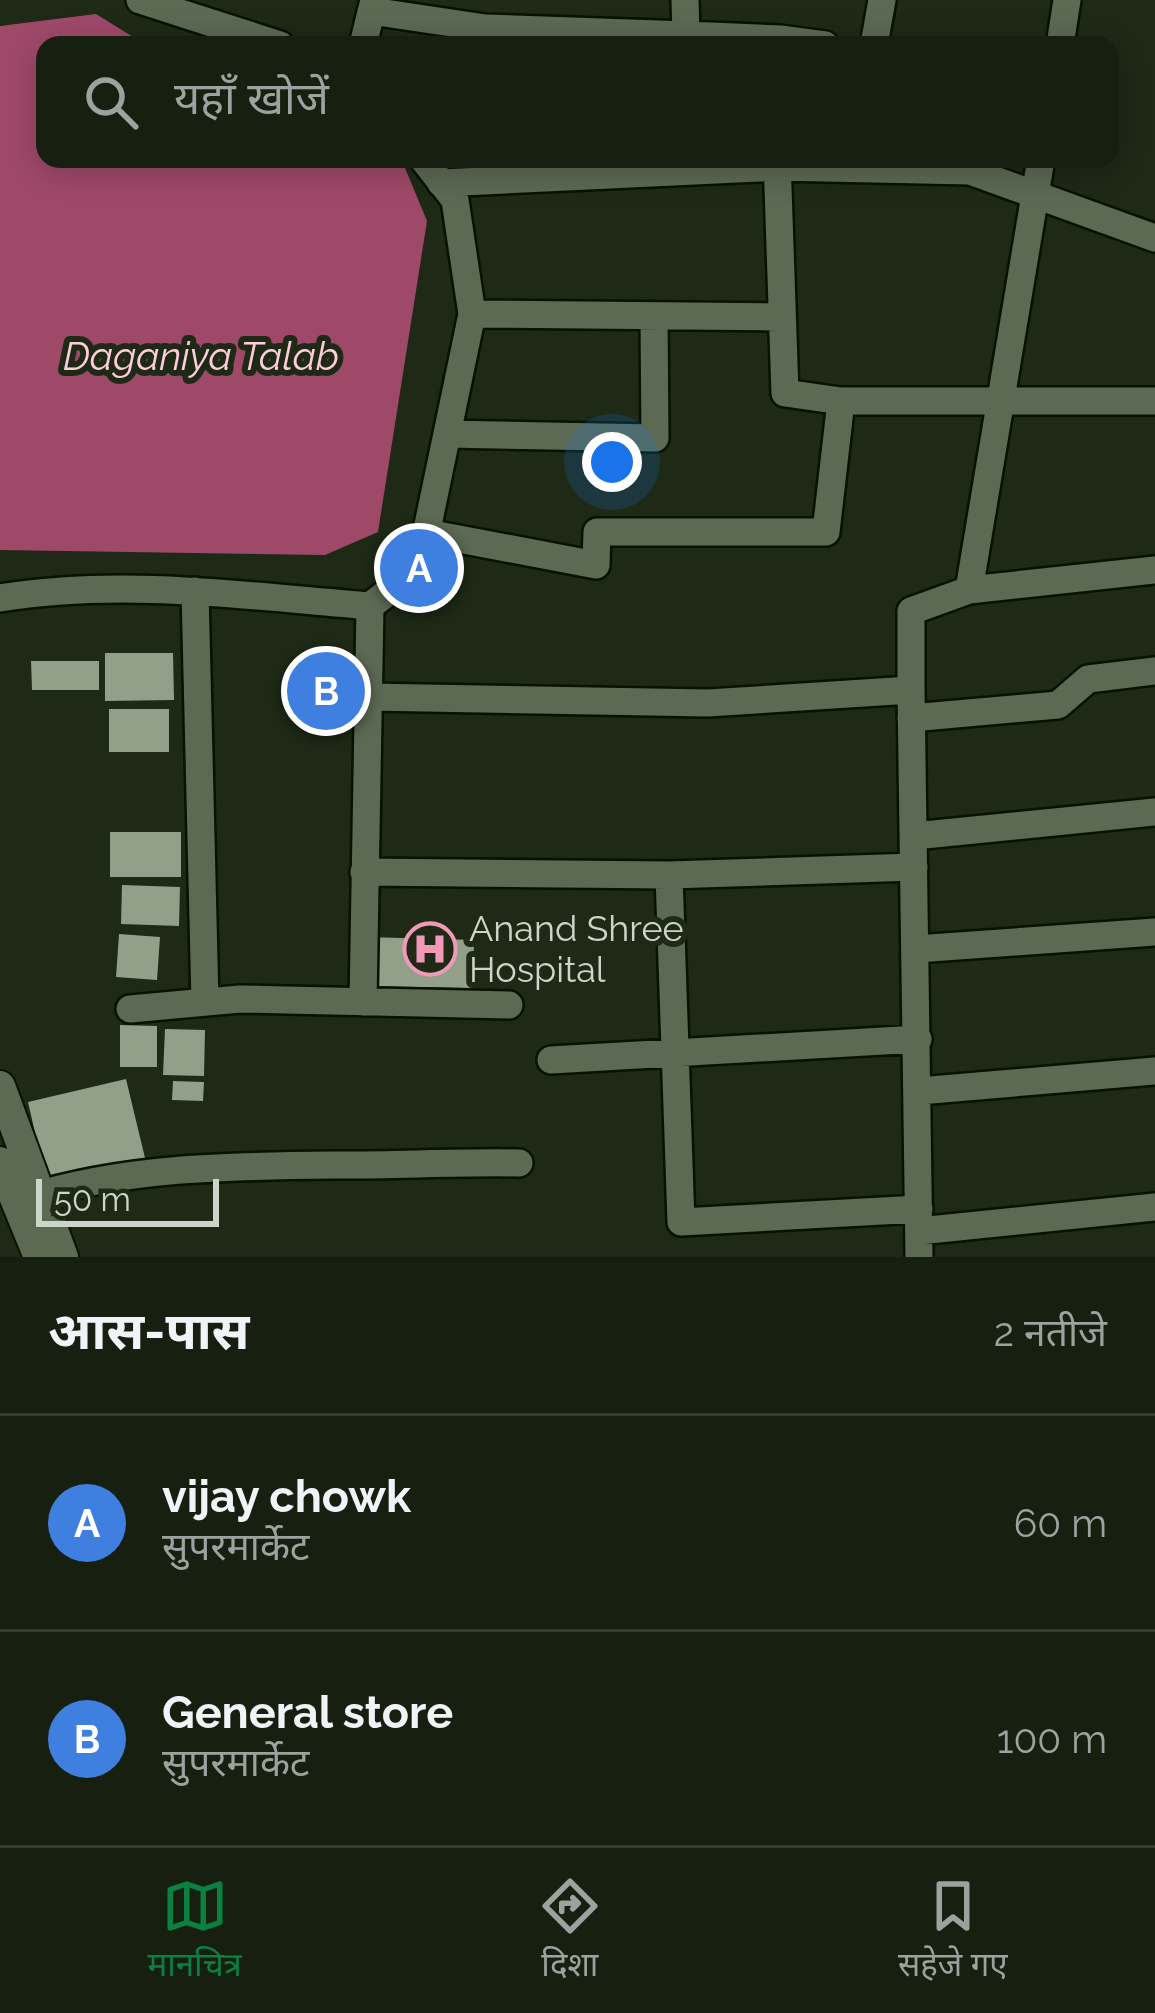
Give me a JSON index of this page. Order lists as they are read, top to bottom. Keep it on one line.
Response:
{"water":["Daganiya Talab"],"places":{"hospital":["Anand Shree Hospital"]},"scale_bar":"50 m","page":{"search":"यहाँ खोजें","pins":["A","B"],"scale":"50 m","heading":["आस-पास","2 नतीजे"],"list":[{"mark":"A","name":"vijay chowk","note":"सुपरमार्केट","value":"60 m"},{"mark":"B","name":"General store","note":"सुपरमार्केट","value":"100 m"}],"nav":["मानचित्र","दिशा","सहेजे गए"]}}
